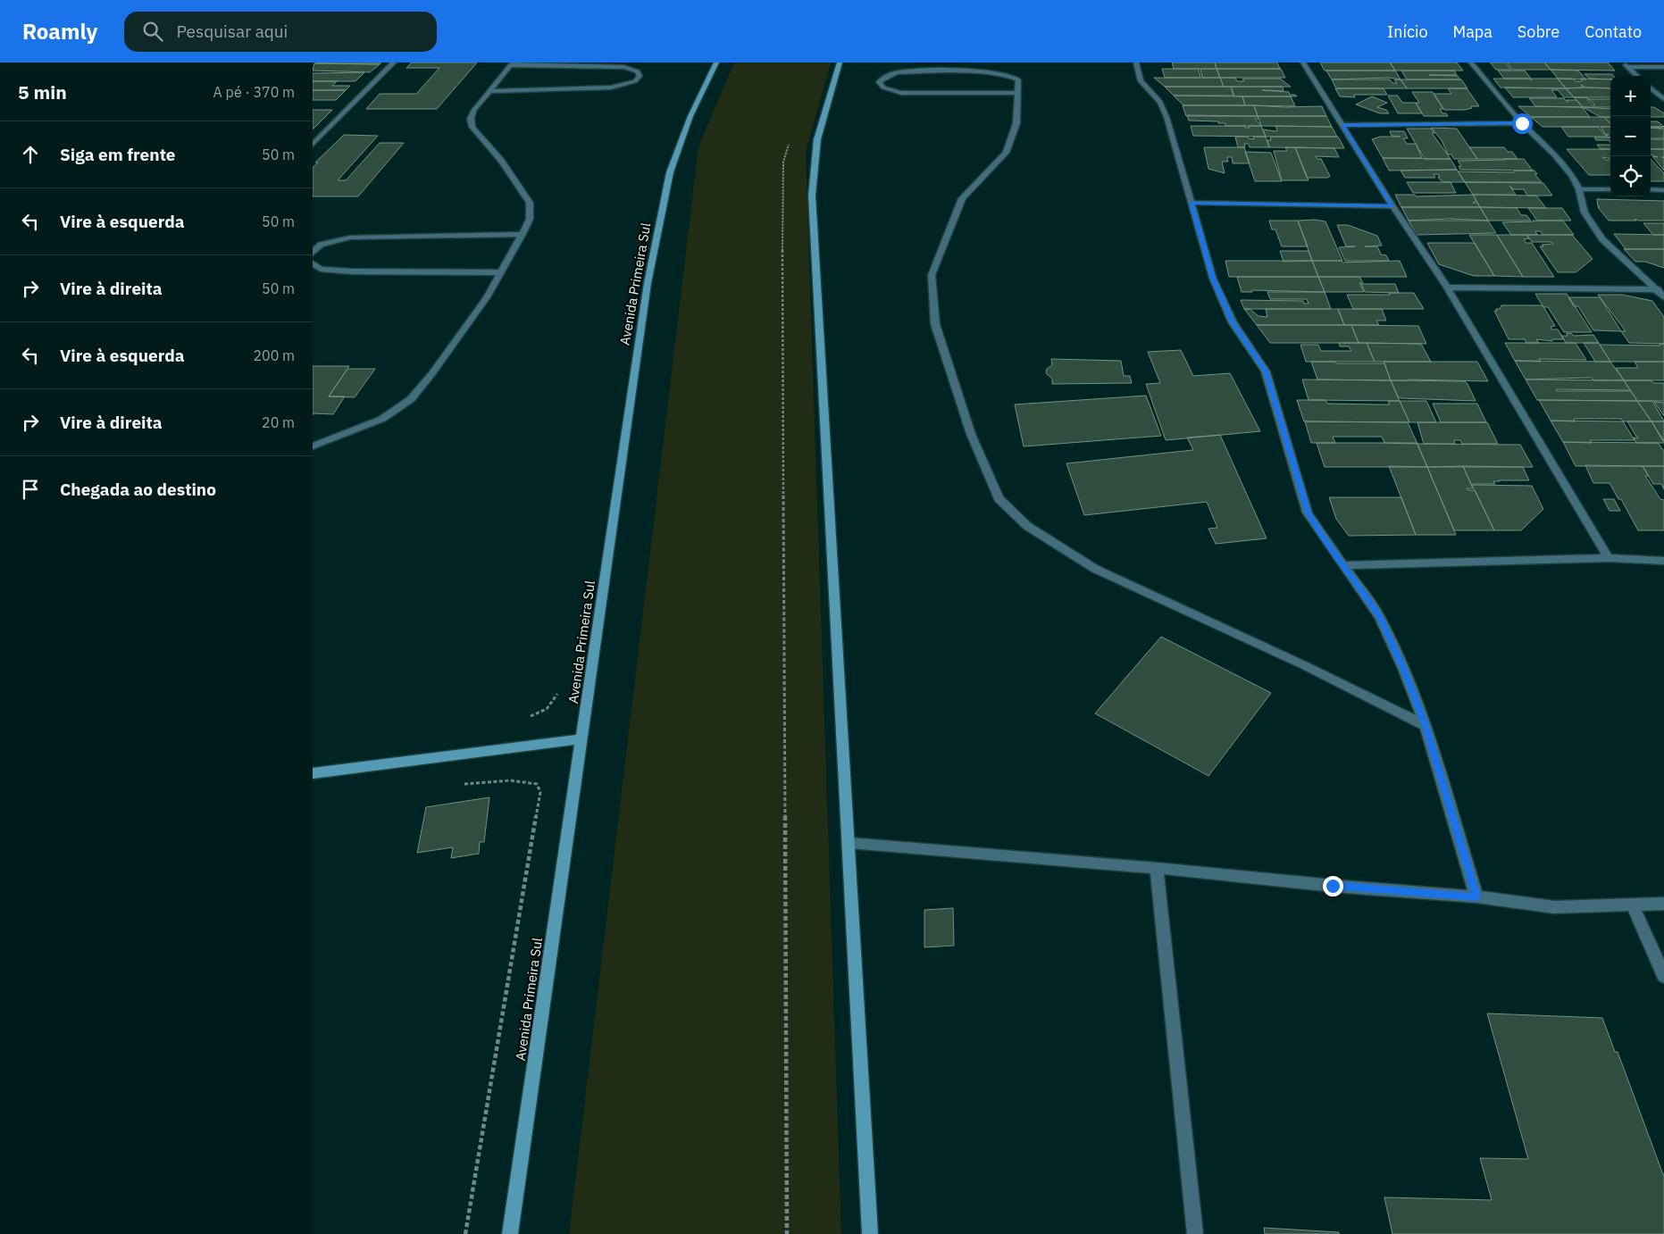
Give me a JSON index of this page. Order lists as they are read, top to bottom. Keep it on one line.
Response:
{"streets":{"main road":["Avenida Primeira Sul"]},"page":{"header":"Roamly","search":"Pesquisar aqui","nav":["Início","Mapa","Sobre","Contato"],"heading":["5 min","A pé · 370 m"],"map_buttons":["+","−"],"list":[["Siga em frente","50 m"],["Vire à esquerda","50 m"],["Vire à direita","50 m"],["Vire à esquerda","200 m"],["Vire à direita","20 m"],"Chegada ao destino"]}}
